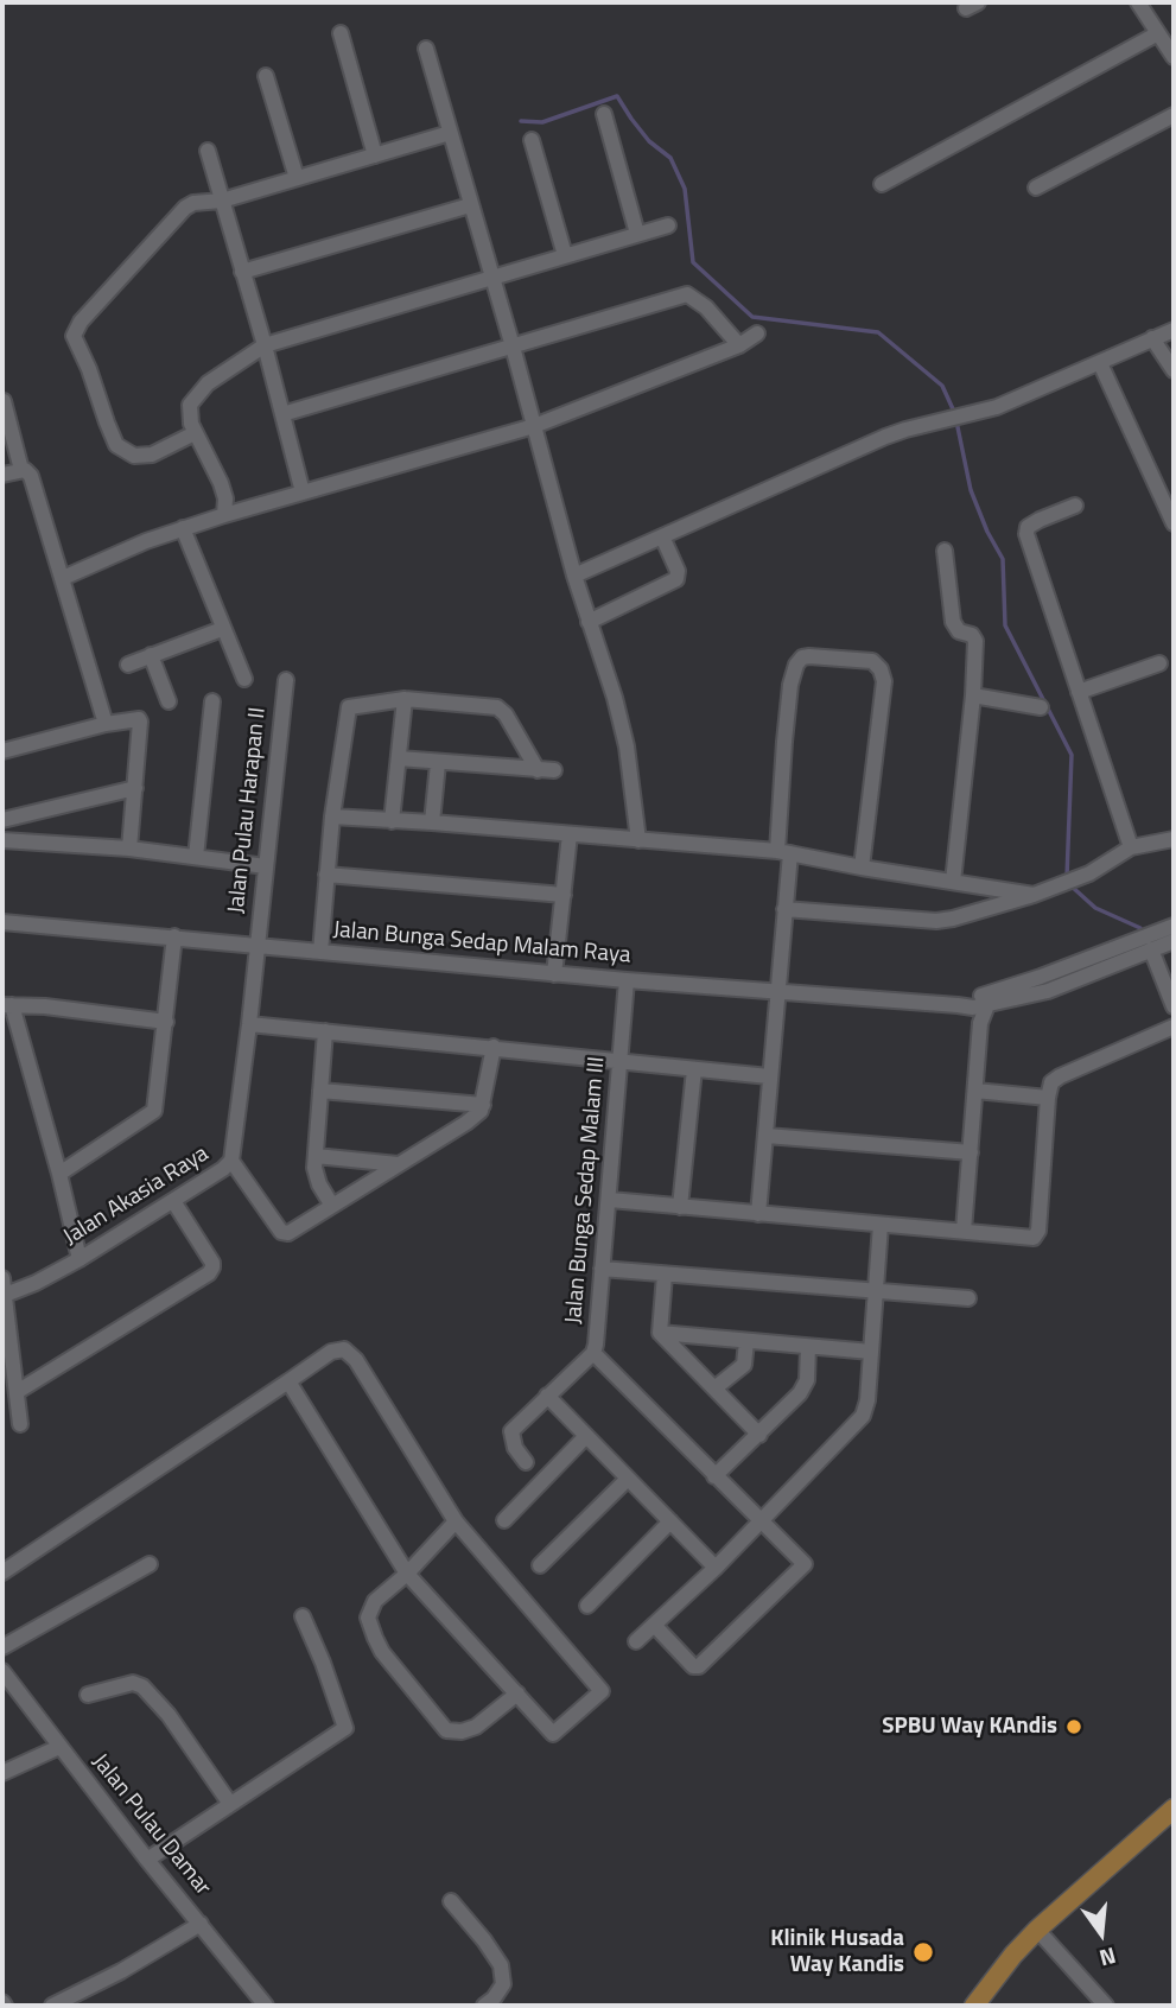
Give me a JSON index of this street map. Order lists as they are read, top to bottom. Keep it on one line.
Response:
{"streets":{"street":["Jalan Pulau Harapan II","Jalan Bunga Sedap Malam Raya","Jalan Bunga Sedap Malam III","Jalan Akasia Raya","Jalan Pulau Damar"]},"crossings":[["Jalan Pulau Harapan II","Jalan Bunga Sedap Malam Raya"],["Jalan Pulau Harapan II","Jalan Akasia Raya"],["Jalan Bunga Sedap Malam Raya","Jalan Bunga Sedap Malam III"],["Jalan Bunga Sedap Malam Raya","Jalan Akasia Raya"]],"places":["SPBU Way KAndis","Klinik Husada Way Kandis"],"north":"bottom"}
